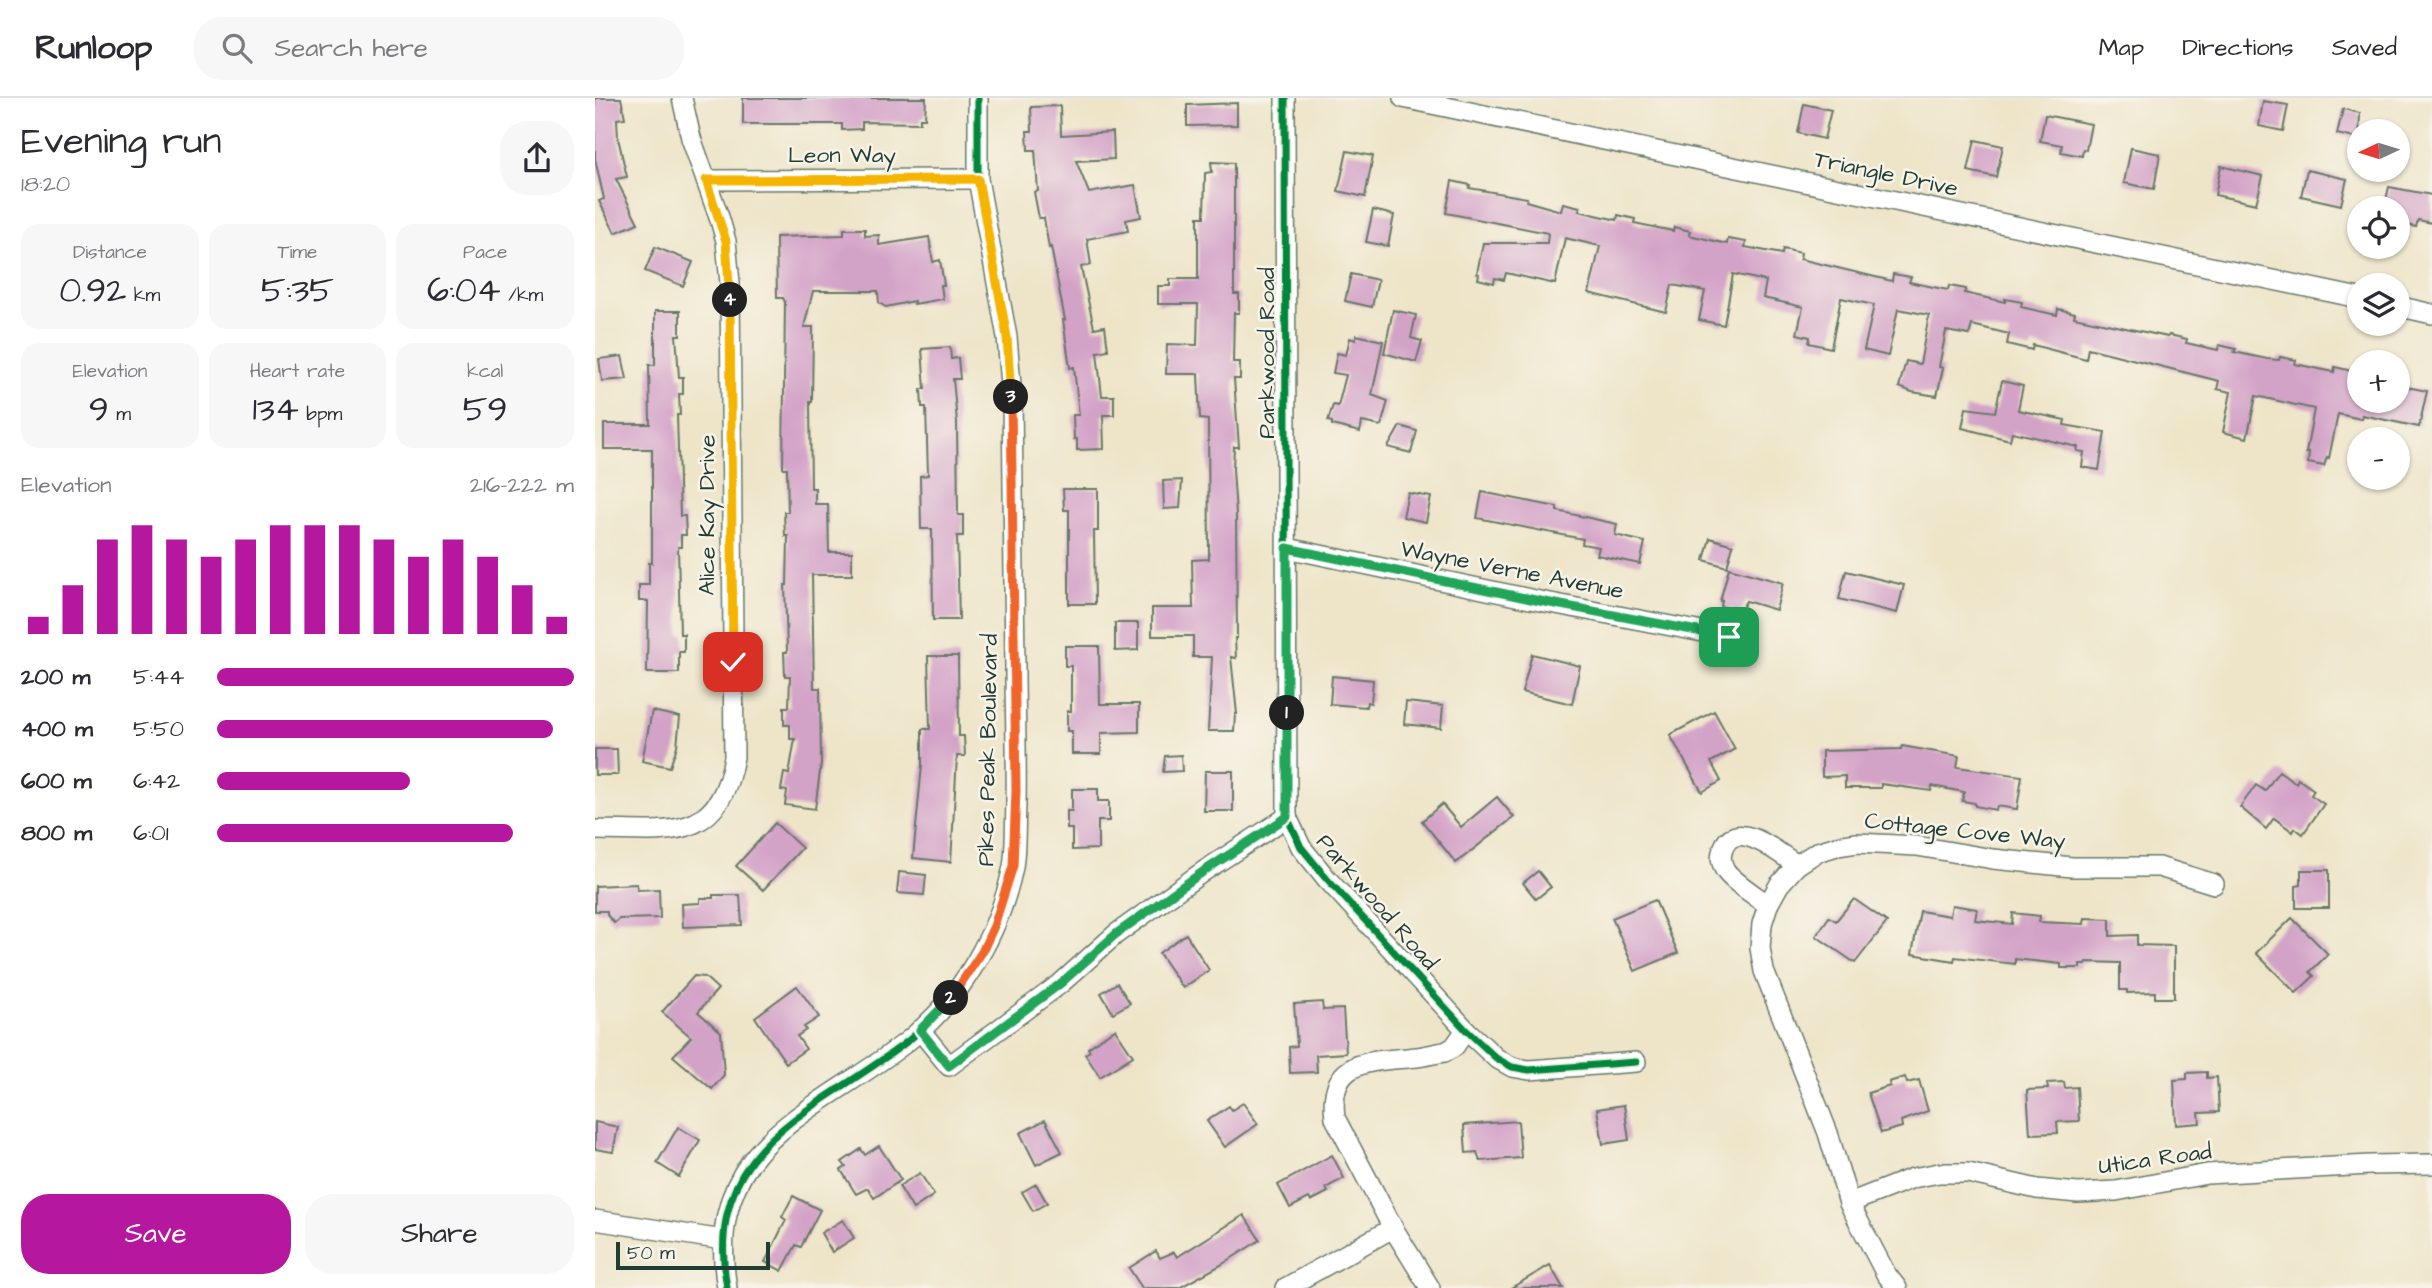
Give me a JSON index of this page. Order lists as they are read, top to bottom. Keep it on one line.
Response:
{"streets":{"street":["Leon Way","Triangle Drive","Parkwood Road","Alice Kay Drive","Wayne Verne Avenue","Pikes Peak Boulevard","Cottage Cove Way","Utica Road"]},"crossings":[["Leon Way","Alice Kay Drive"],["Leon Way","Pikes Peak Boulevard"],["Parkwood Road","Wayne Verne Avenue"],["Cottage Cove Way","Utica Road"]],"scale_bar":"50 m","north":"left","page":{"header":"Runloop","search":"Search here","nav":["Map","Directions","Saved"],"heading":["Evening run","18:20"],"map_buttons":["+","−"],"stats":[["Distance","0.92 km"],["Time","5:35"],["Pace","6:04 /km"],["Elevation","9 m"],["Heart rate","134 bpm"],["kcal","59"]],"pins":["4","3","1","2"],"chart":["Elevation","216–222 m"],"list":[{"name":"200 m","note":"5:44"},{"name":"400 m","note":"5:50"},{"name":"600 m","note":"6:42"},{"name":"800 m","note":"6:01"}],"buttons":["Save","Share"],"scale":"50 m"}}
